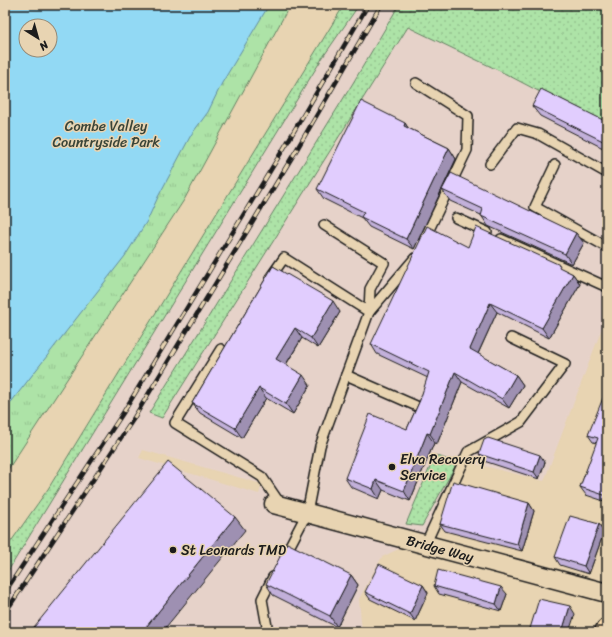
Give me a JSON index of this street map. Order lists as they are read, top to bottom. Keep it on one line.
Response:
{"streets":{"street":["Bridge Way"]},"parks":["Combe Valley Countryside Park"],"places":["Elva Recovery Service","St Leonards TMD"],"north":"bottom right"}
